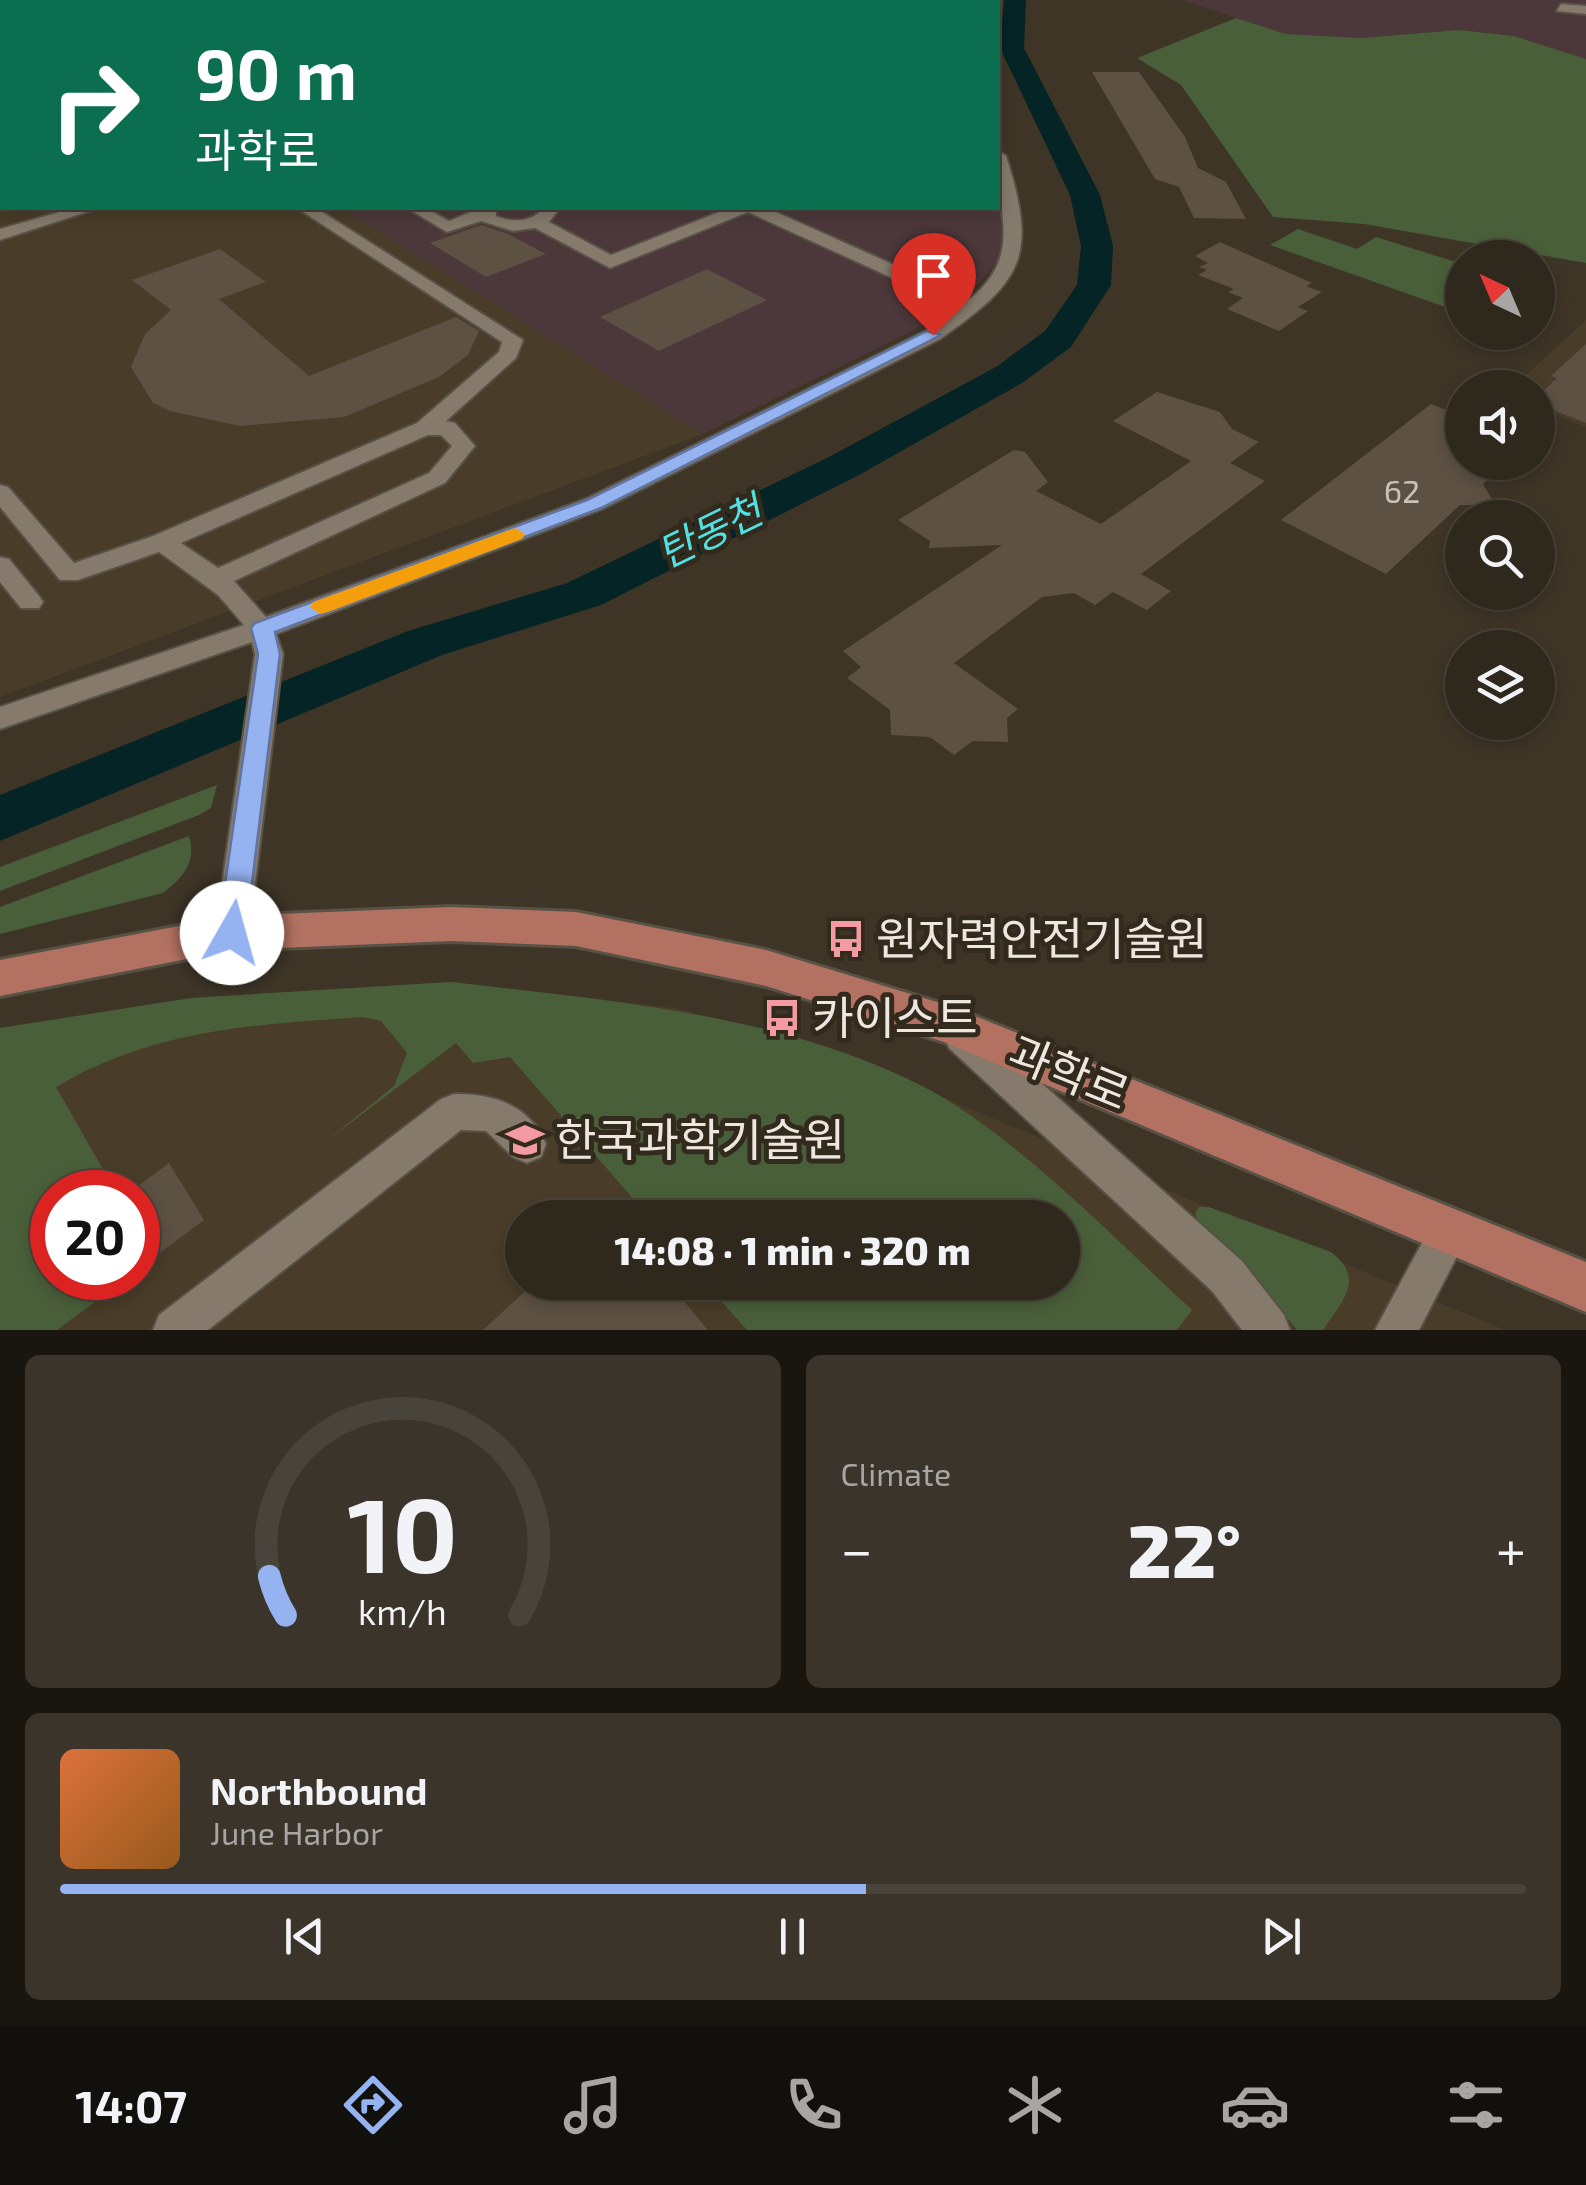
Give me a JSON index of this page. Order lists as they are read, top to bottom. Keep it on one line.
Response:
{"streets":{"main road":["과학로"]},"water":["탄동천"],"places":{"bus stop":["원자력안전기술원","카이스트"],"school or university":["한국과학기술원"]},"house_numbers":["62"],"north":"top left","page":{"turn":["90 m","과학로"],"limit":"20","trip":"14:08 · 1 min · 320 m","tile":"Climate","heat":["−","22°","+"],"song":["Northbound","June Harbor"],"tabs":"14:07","gauge":["10","km/h"]}}
